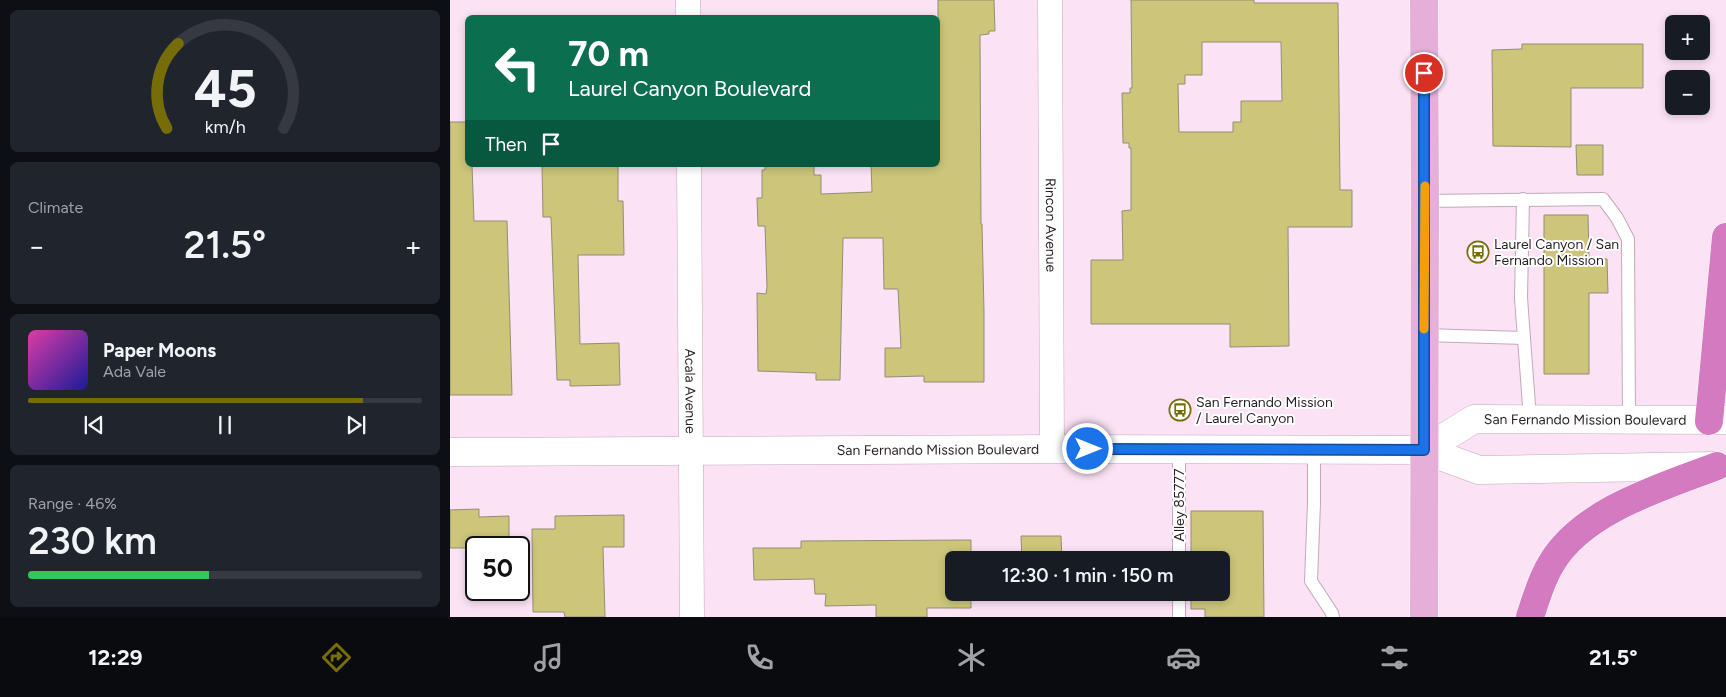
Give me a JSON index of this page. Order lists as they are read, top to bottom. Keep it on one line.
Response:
{"streets":{"main road":["San Fernando Mission Boulevard"],"street":["Rincon Avenue","Acala Avenue"],"lane":["Alley 85777"]},"crossings":[["Rincon Avenue","San Fernando Mission Boulevard"],["Acala Avenue","San Fernando Mission Boulevard"],["San Fernando Mission Boulevard","Alley 85777"]],"places":{"bus stop":["Laurel Canyon / San Fernando Mission","San Fernando Mission / Laurel Canyon"]},"page":{"map_buttons":["+","−"],"turn":["70 m","Laurel Canyon Boulevard"],"then":"Then","tile":["Climate",["Range · 46%","230 km"]],"heat":["−","21.5°","+"],"song":["Paper Moons","Ada Vale"],"limit":"50","trip":"12:30 · 1 min · 150 m","tabs":["12:29","21.5°"],"gauge":["45","km/h"]}}
